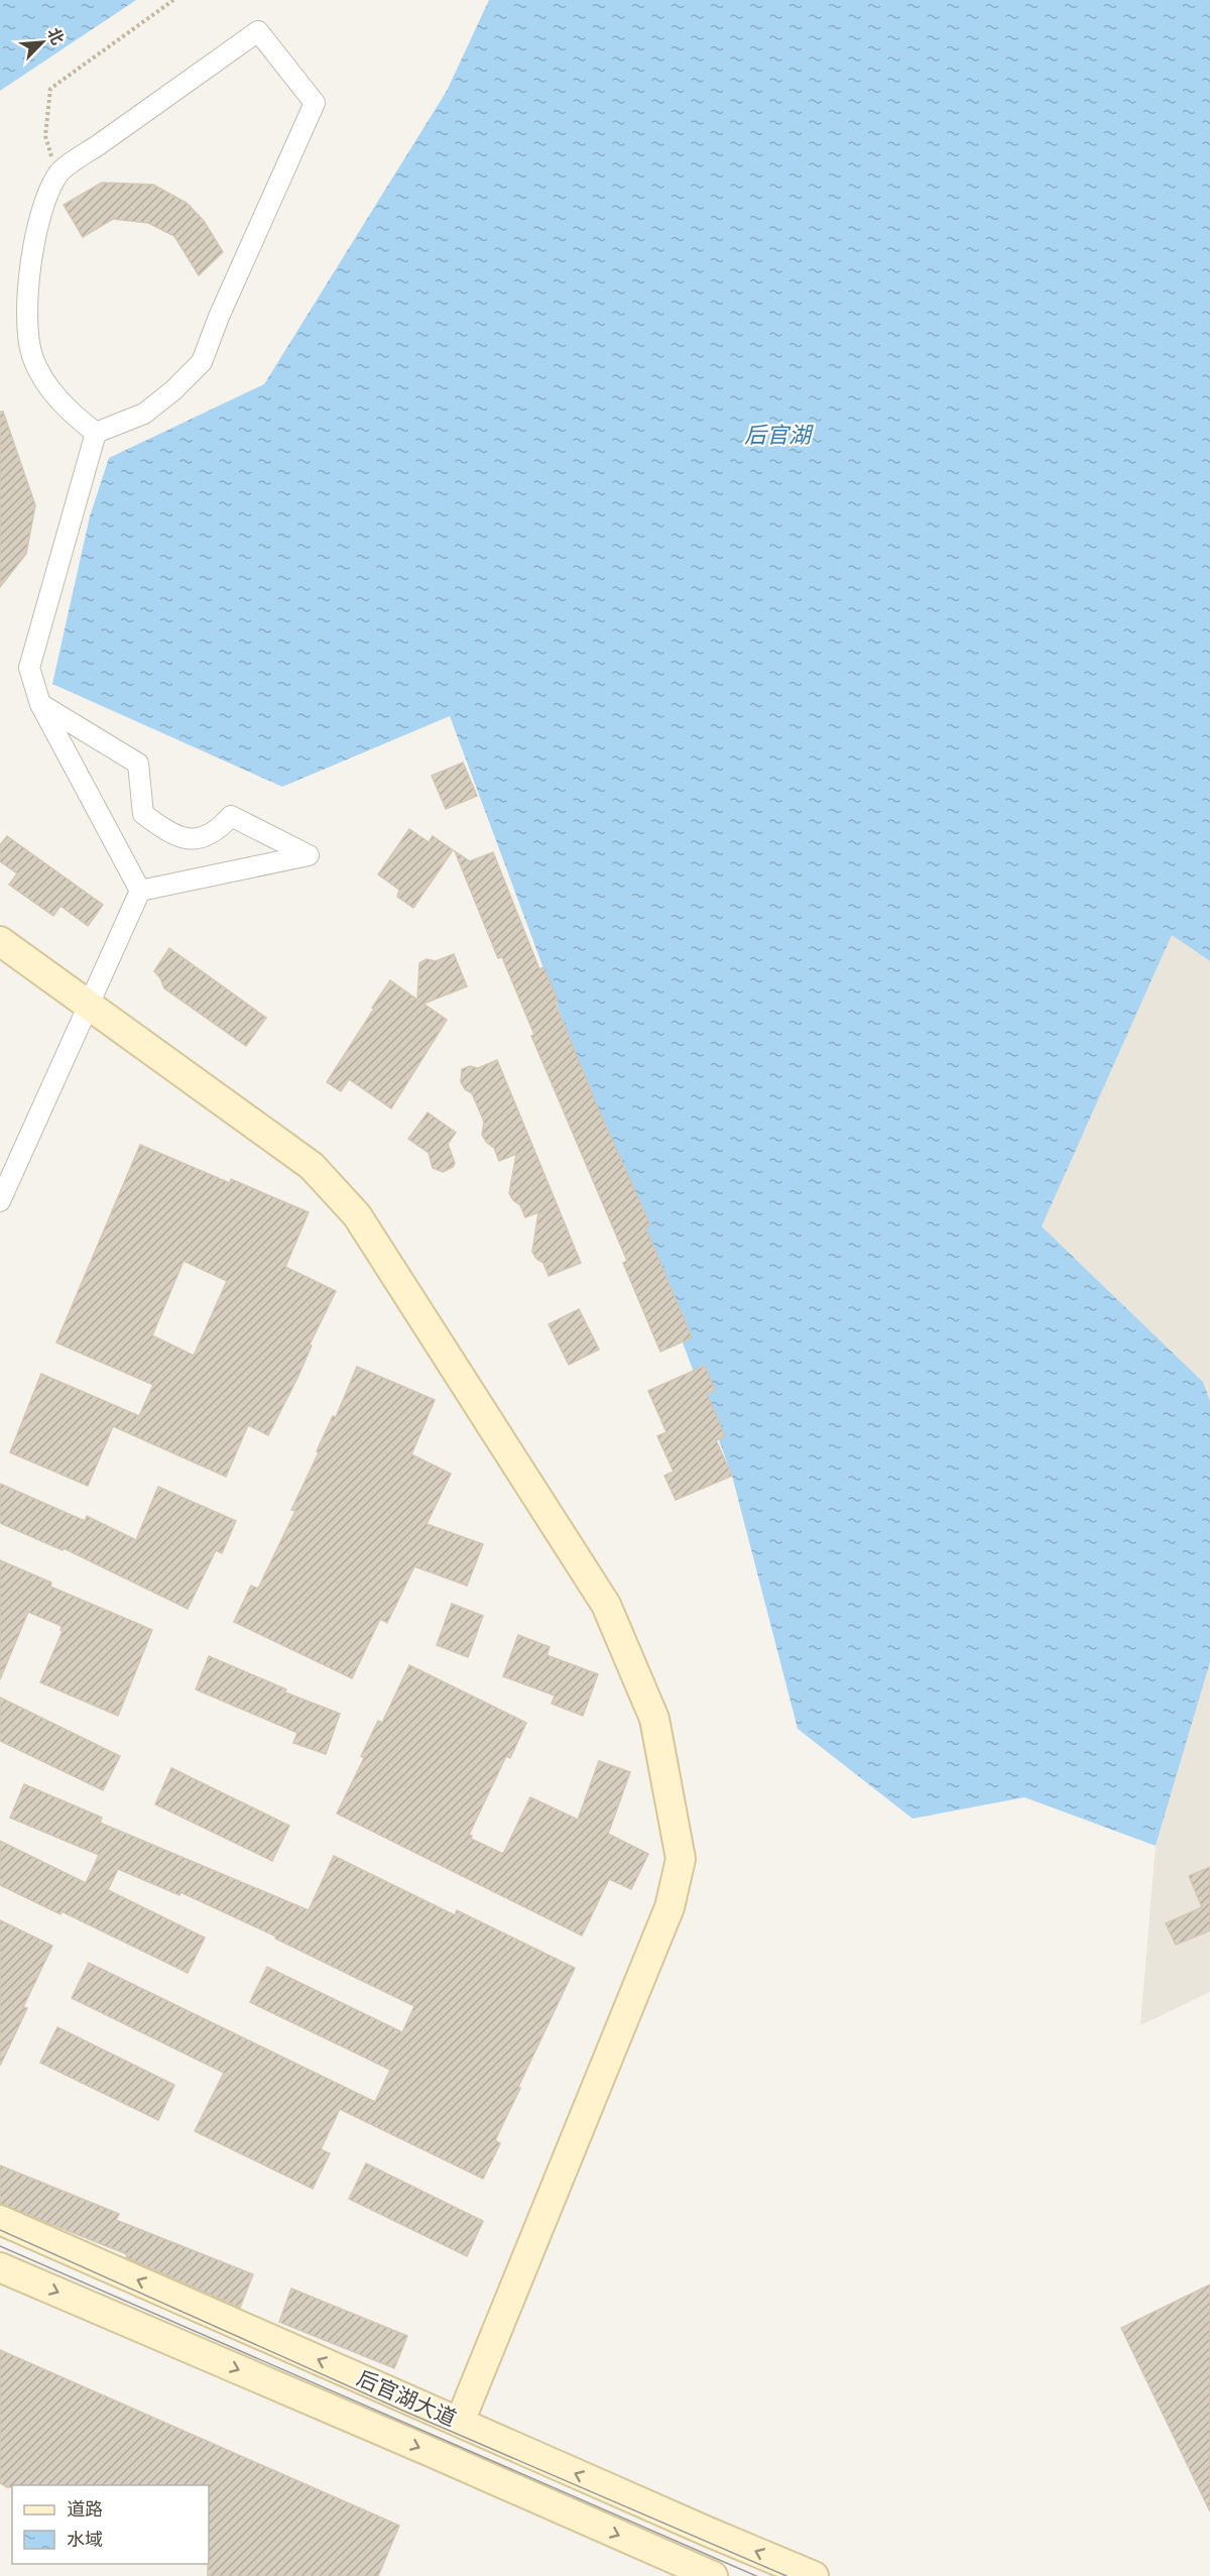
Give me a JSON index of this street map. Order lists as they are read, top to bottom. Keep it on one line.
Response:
{"streets":{"street":["后官湖大道"]},"water":["后官湖"],"legend":["道路","水域"],"north":"top right"}
